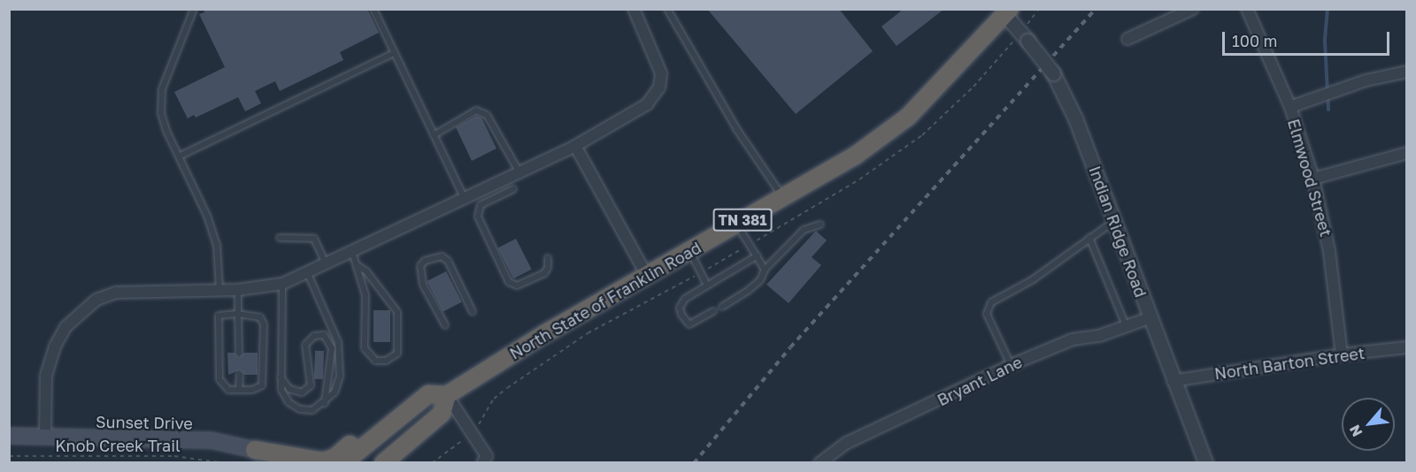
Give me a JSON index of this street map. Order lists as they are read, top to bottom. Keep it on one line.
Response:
{"streets":{"highway":["TN 381","North State of Franklin Road"],"main road":["Sunset Drive"],"street":["Elmwood Street","Indian Ridge Road","North Barton Street","Bryant Lane"],"path":["Knob Creek Trail"]},"crossings":[["Elmwood Street","North Barton Street"],["Indian Ridge Road","North State of Franklin Road"],["Indian Ridge Road","North Barton Street"],["Indian Ridge Road","Bryant Lane"]],"scale_bar":"100 m","north":"bottom left"}
